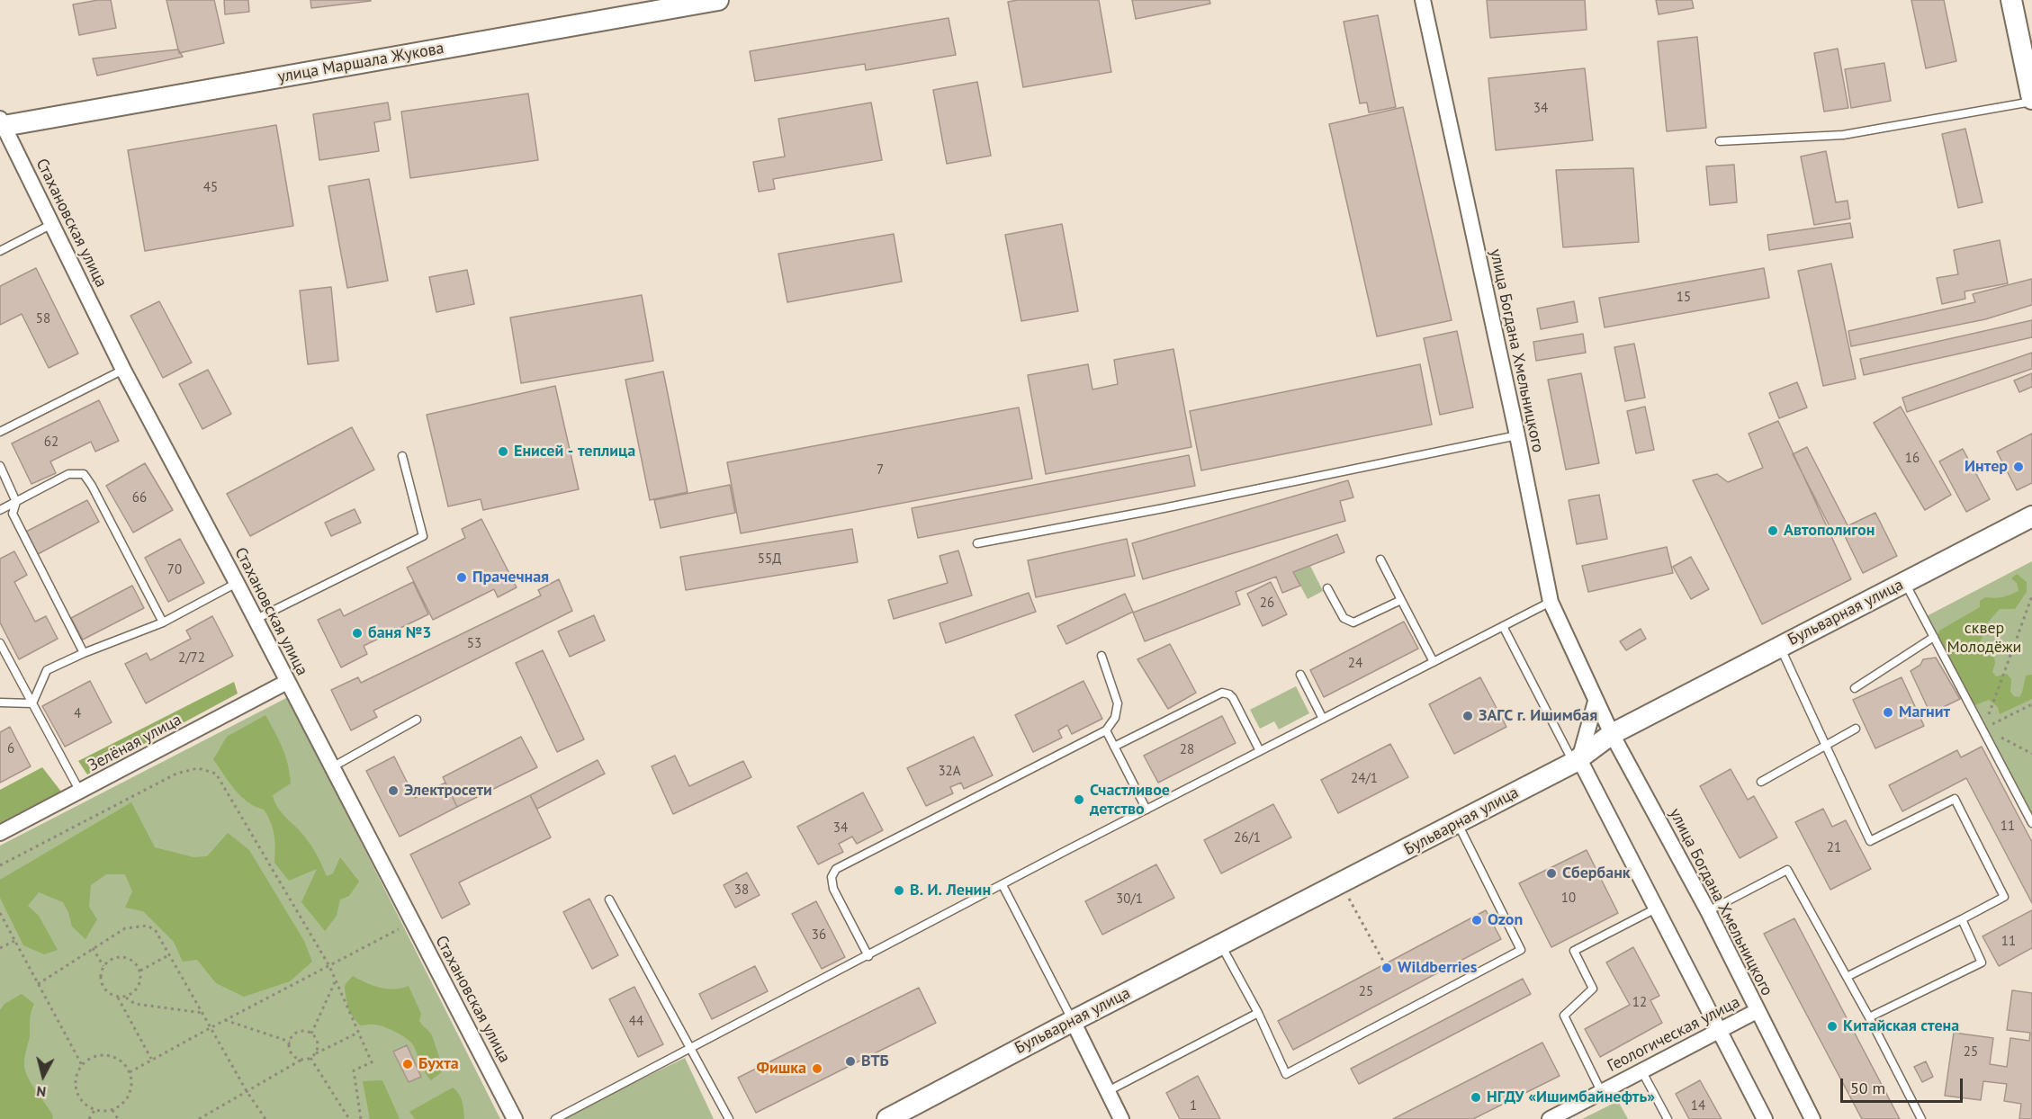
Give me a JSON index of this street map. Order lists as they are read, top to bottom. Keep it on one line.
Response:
{"streets":{"main road":["улица Маршала Жукова","Бульварная улица"],"street":["Стахановская улица","улица Богдана Хмельницкого","Зелёная улица","Геологическая улица"]},"crossings":[["улица Маршала Жукова","Стахановская улица"],["Стахановская улица","Зелёная улица"],["улица Богдана Хмельницкого","Бульварная улица"],["улица Богдана Хмельницкого","Геологическая улица"]],"parks":["сквер Молодёжи"],"places":["Енисей - теплица","Интер","Автополигон","Прачечная","баня №3","Магнит","ЗАГС г. Ишимбая","Электросети","Счастливое детство","Сбербанк","В. И. Ленин","Ozon","Wildberries","Китайская стена","ВТБ","Бухта","Фишка","НГДУ «Ишимбайнефть»"],"house_numbers":["34","45","15","58","62","16","7","66","55Д","70","26","53","2/72","24","4","6","28","32А","24/1","11","34","26/1","21","38","10","30/1","36","11","25","12","44","25","1","14"],"scale_bar":"50 m","north":"bottom"}
